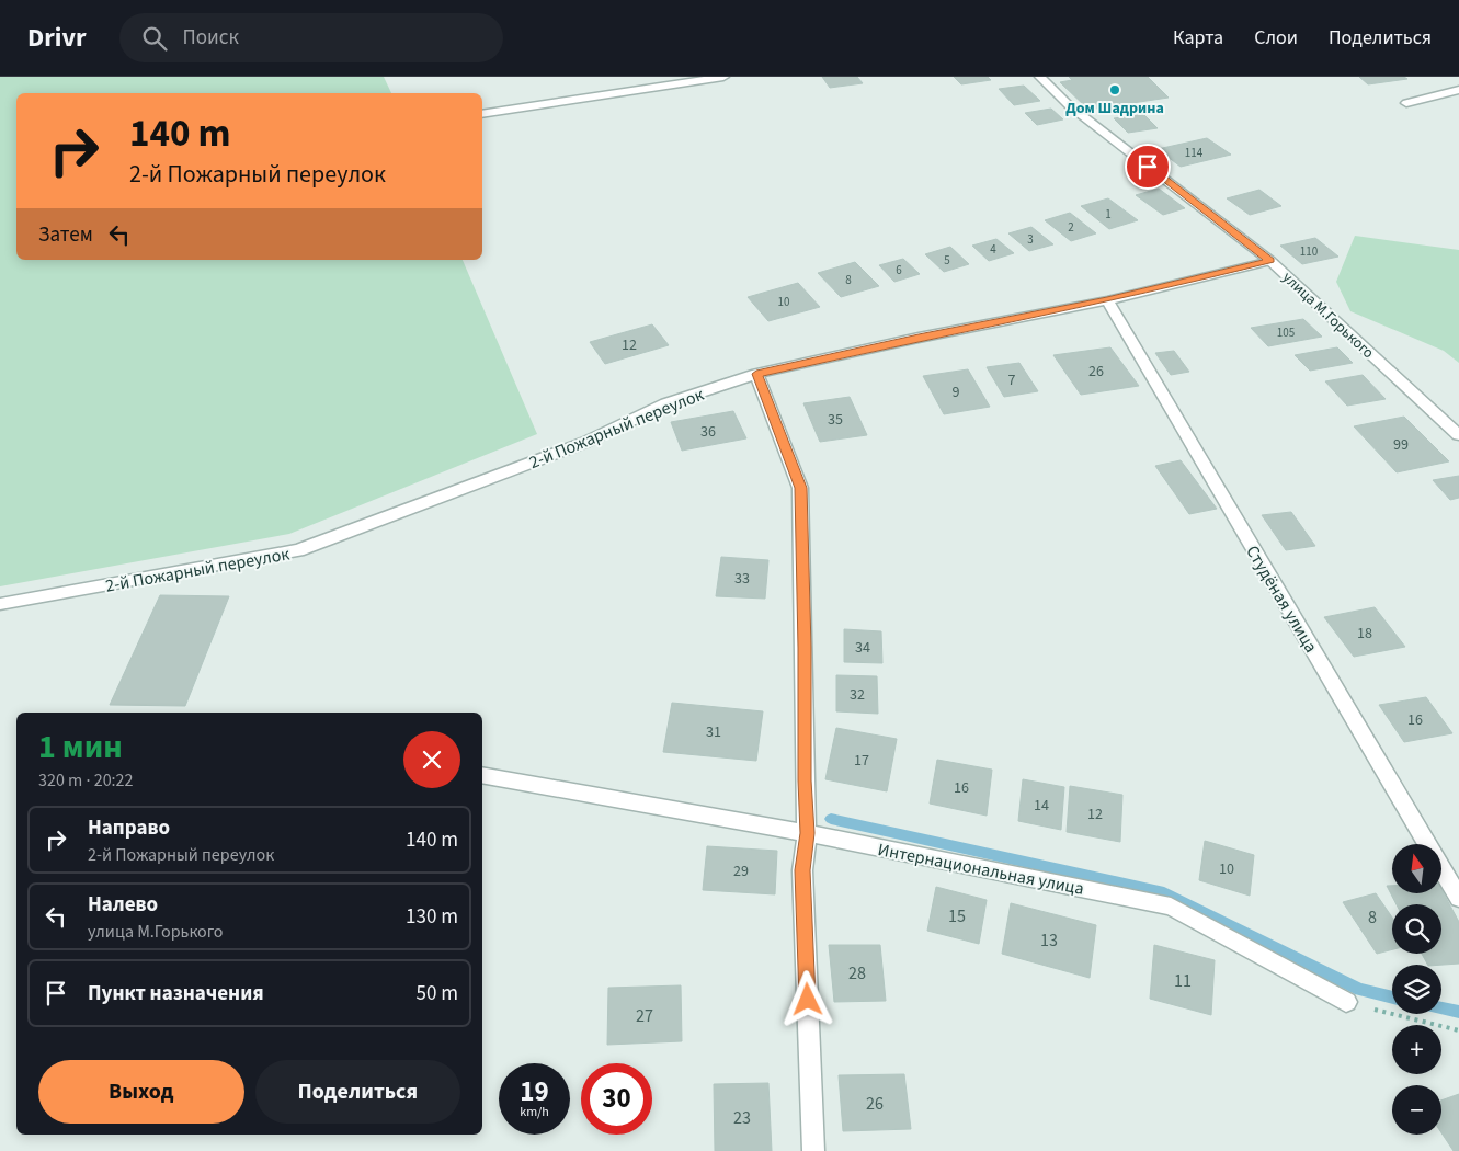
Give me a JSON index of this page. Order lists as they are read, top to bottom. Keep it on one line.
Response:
{"streets":{"street":["улица М.Горького","2-й Пожарный переулок","Студёная улица","Интернациональная улица"]},"crossings":[["улица М.Горького","2-й Пожарный переулок"],["2-й Пожарный переулок","Студёная улица"]],"places":["Дом Шадрина"],"house_numbers":["114","1","2","3","4","110","5","6","8","10","105","12","26","7","9","35","36","99","33","18","34","32","16","31","17","16","14","12","10","29","15","8","13","28","11","27","26","23"],"north":"top","page":{"header":"Drivr","search":"Поиск","nav":["Карта","Слои","Поделиться"],"turn":["140 m","2-й Пожарный переулок"],"then":"Затем","heading":["1 мин","320 m · 20:22"],"list":[{"name":"Направо","note":"2-й Пожарный переулок","value":"140 m"},{"name":"Налево","note":"улица М.Горького","value":"130 m"},{"name":"Пункт назначения","value":"50 m"}],"map_buttons":["+","−"],"buttons":["Выход","Поделиться"],"speed":"19 km/h","limit":"30"}}
